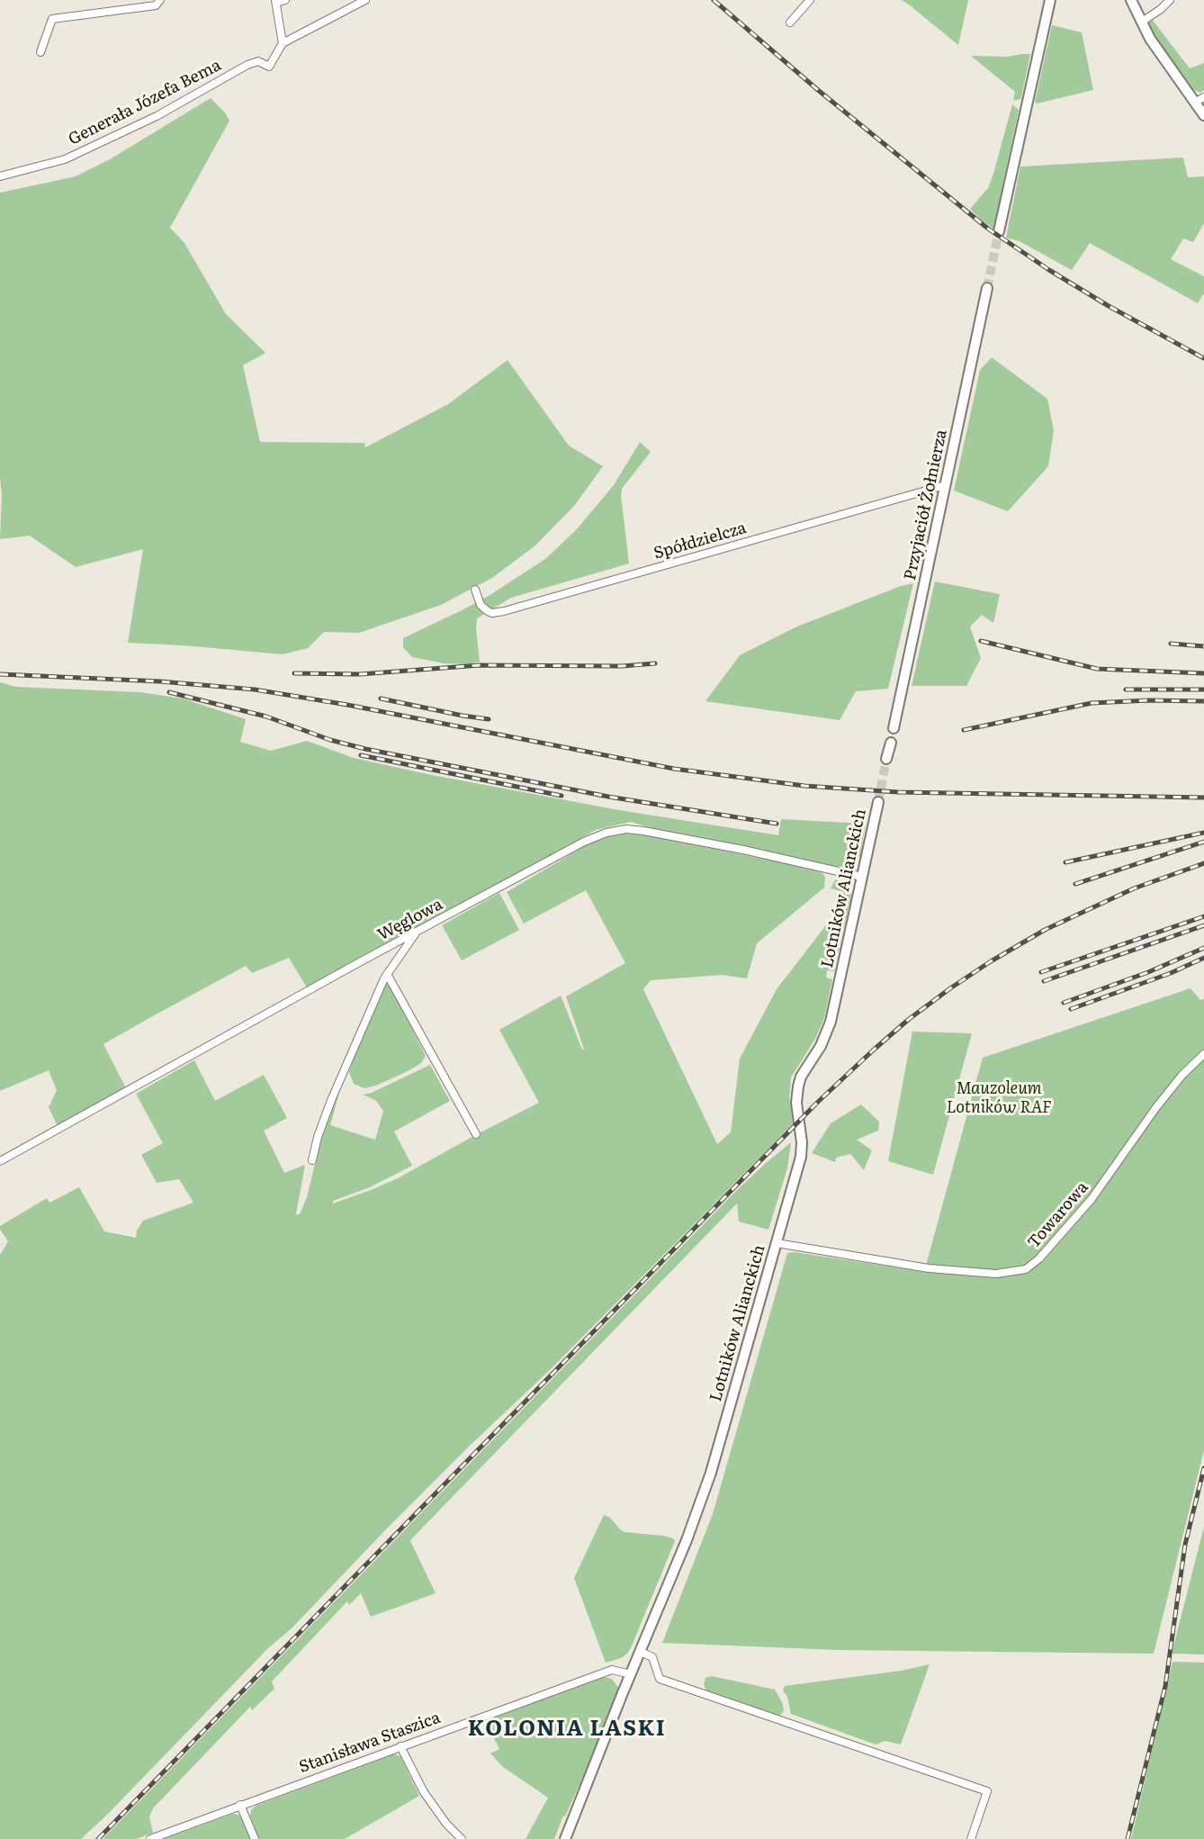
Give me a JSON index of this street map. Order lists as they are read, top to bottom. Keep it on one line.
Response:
{"streets":{"main road":["Przyjaciół Żołnierza","Lotników Alianckich"],"street":["Generała Józefa Bema","Spółdzielcza","Węglowa","Towarowa","Stanisława Staszica"]},"crossings":[["Przyjaciół Żołnierza","Spółdzielcza"],["Lotników Alianckich","Węglowa"],["Lotników Alianckich","Towarowa"],["Lotników Alianckich","Stanisława Staszica"]],"districts":["KOLONIA LASKI"],"parks":["Mauzoleum Lotników RAF"]}
